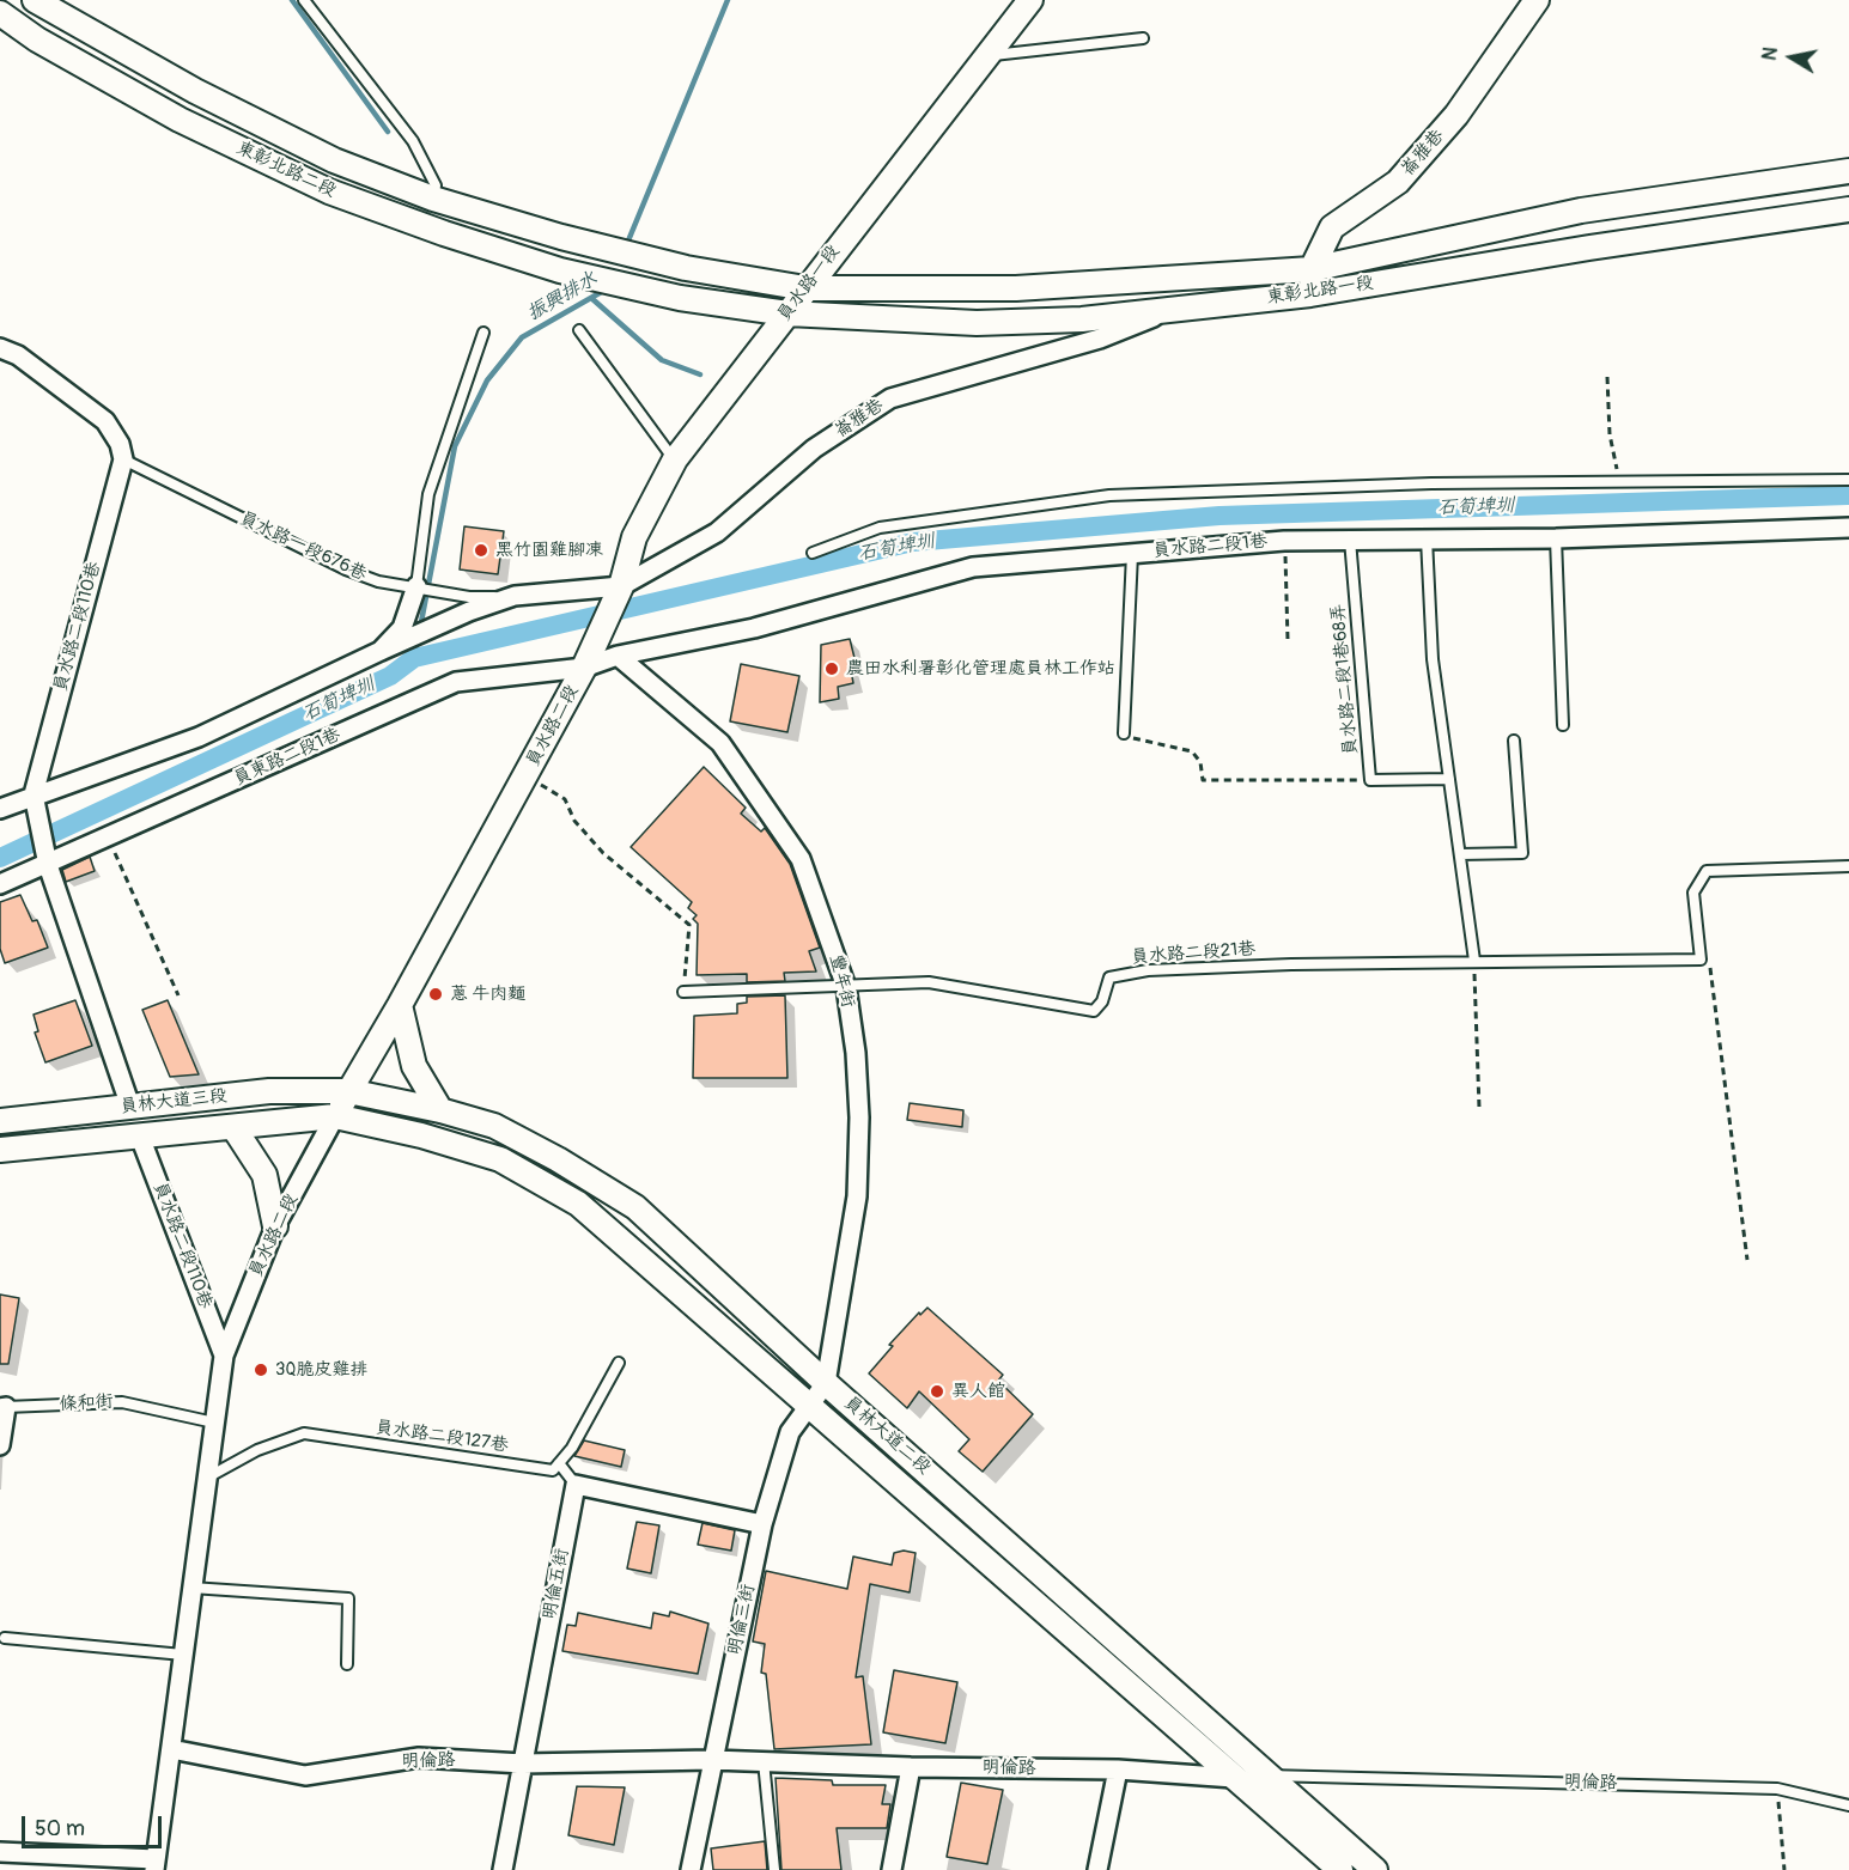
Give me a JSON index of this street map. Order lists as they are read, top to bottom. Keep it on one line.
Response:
{"streets":{"street":["崙雅巷","東彰北路二段","員水路一段","東彰北路一段","員水路二段1巷","員水路二段110巷","員水路二段","員東路二段1巷","豐年街","員林大道三段","員林大道二段","明倫五街","明倫三街","明倫路"],"lane":["員水路一段676巷","員水路二段1巷68弄","員水路二段21巷","條和街","員水路二段127巷"]},"crossings":[["崙雅巷","員水路一段"],["崙雅巷","東彰北路一段"],["崙雅巷","員水路二段"],["東彰北路二段","員水路一段"],["東彰北路二段","東彰北路一段"],["員水路一段","東彰北路一段"],["員水路一段","員水路二段"],["員水路一段676巷","員水路二段110巷"],["員水路二段1巷","員水路二段1巷68弄"],["員水路二段1巷","員水路二段"],["員水路二段1巷","員東路二段1巷"],["員水路二段1巷","豐年街"],["員水路二段110巷","員水路二段"],["員水路二段110巷","員林大道三段"],["員水路二段","員東路二段1巷"],["員水路二段","員林大道三段"],["員水路二段","條和街"],["員水路二段","員林大道二段"],["員水路二段","員水路二段127巷"],["員水路二段","明倫路"],["員水路二段21巷","豐年街"],["豐年街","員林大道二段"],["豐年街","明倫三街"],["員林大道三段","員林大道二段"],["員林大道二段","明倫三街"],["員林大道二段","明倫路"],["明倫五街","明倫路"],["明倫三街","明倫路"]],"water":["振興排水","石筍埤圳"],"places":["黑竹園雞腳凍","農田水利署彰化管理處員林工作站","蔥 牛肉麵","3Q脆皮雞排","異人館"],"scale_bar":"50 m","north":"left"}
